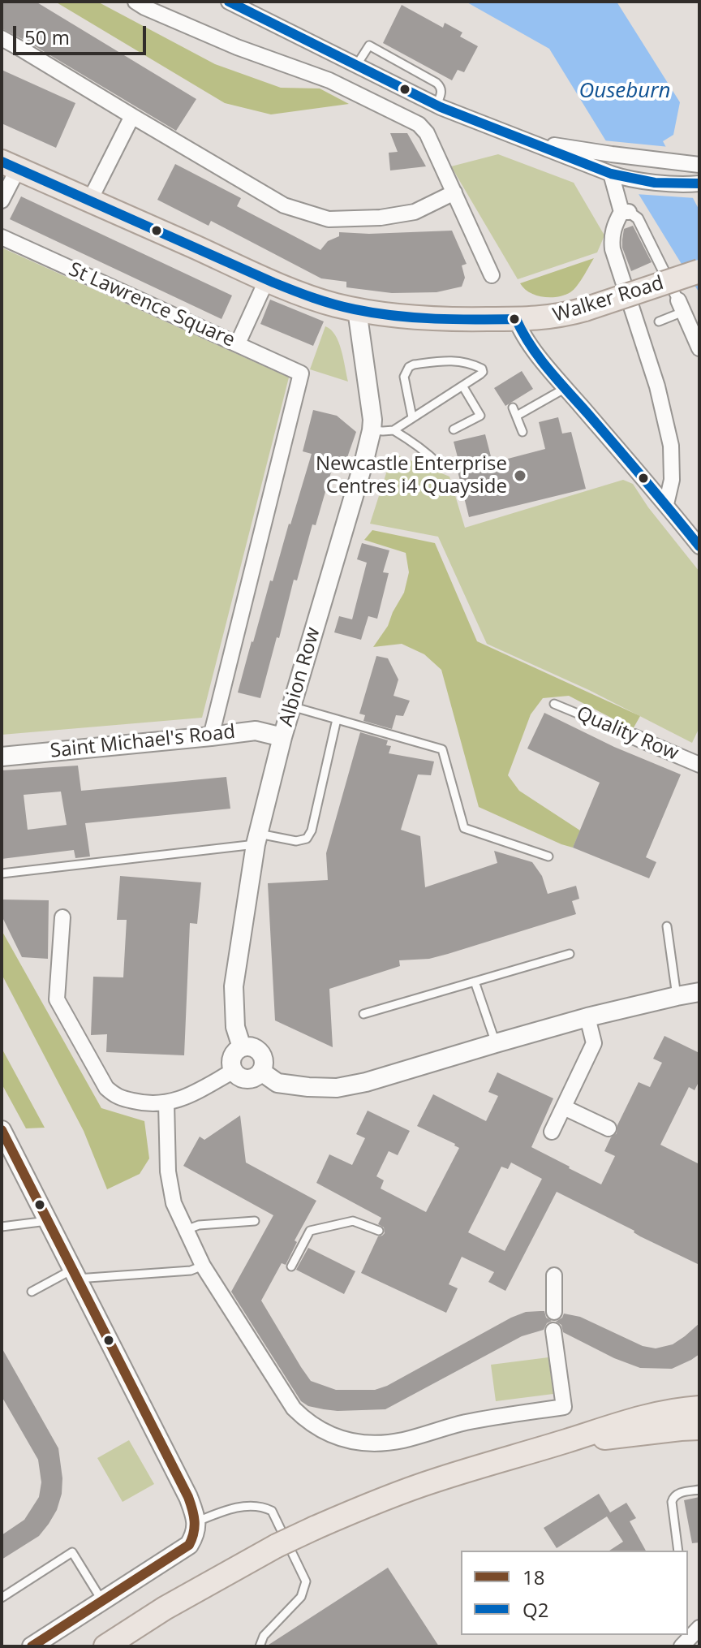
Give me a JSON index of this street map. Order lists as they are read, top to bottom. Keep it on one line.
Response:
{"streets":{"main road":["Walker Road"],"street":["St Lawrence Square","Albion Row","Quality Row","Saint Michael's Road"]},"crossings":[["Walker Road","Albion Row"],["St Lawrence Square","Saint Michael's Road"],["Albion Row","Saint Michael's Road"]],"water":["Ouseburn"],"places":["Newcastle Enterprise Centres i4 Quayside"],"lines":["transit line Q2","transit line 18"],"legend":["18","Q2"],"scale_bar":"50 m"}
